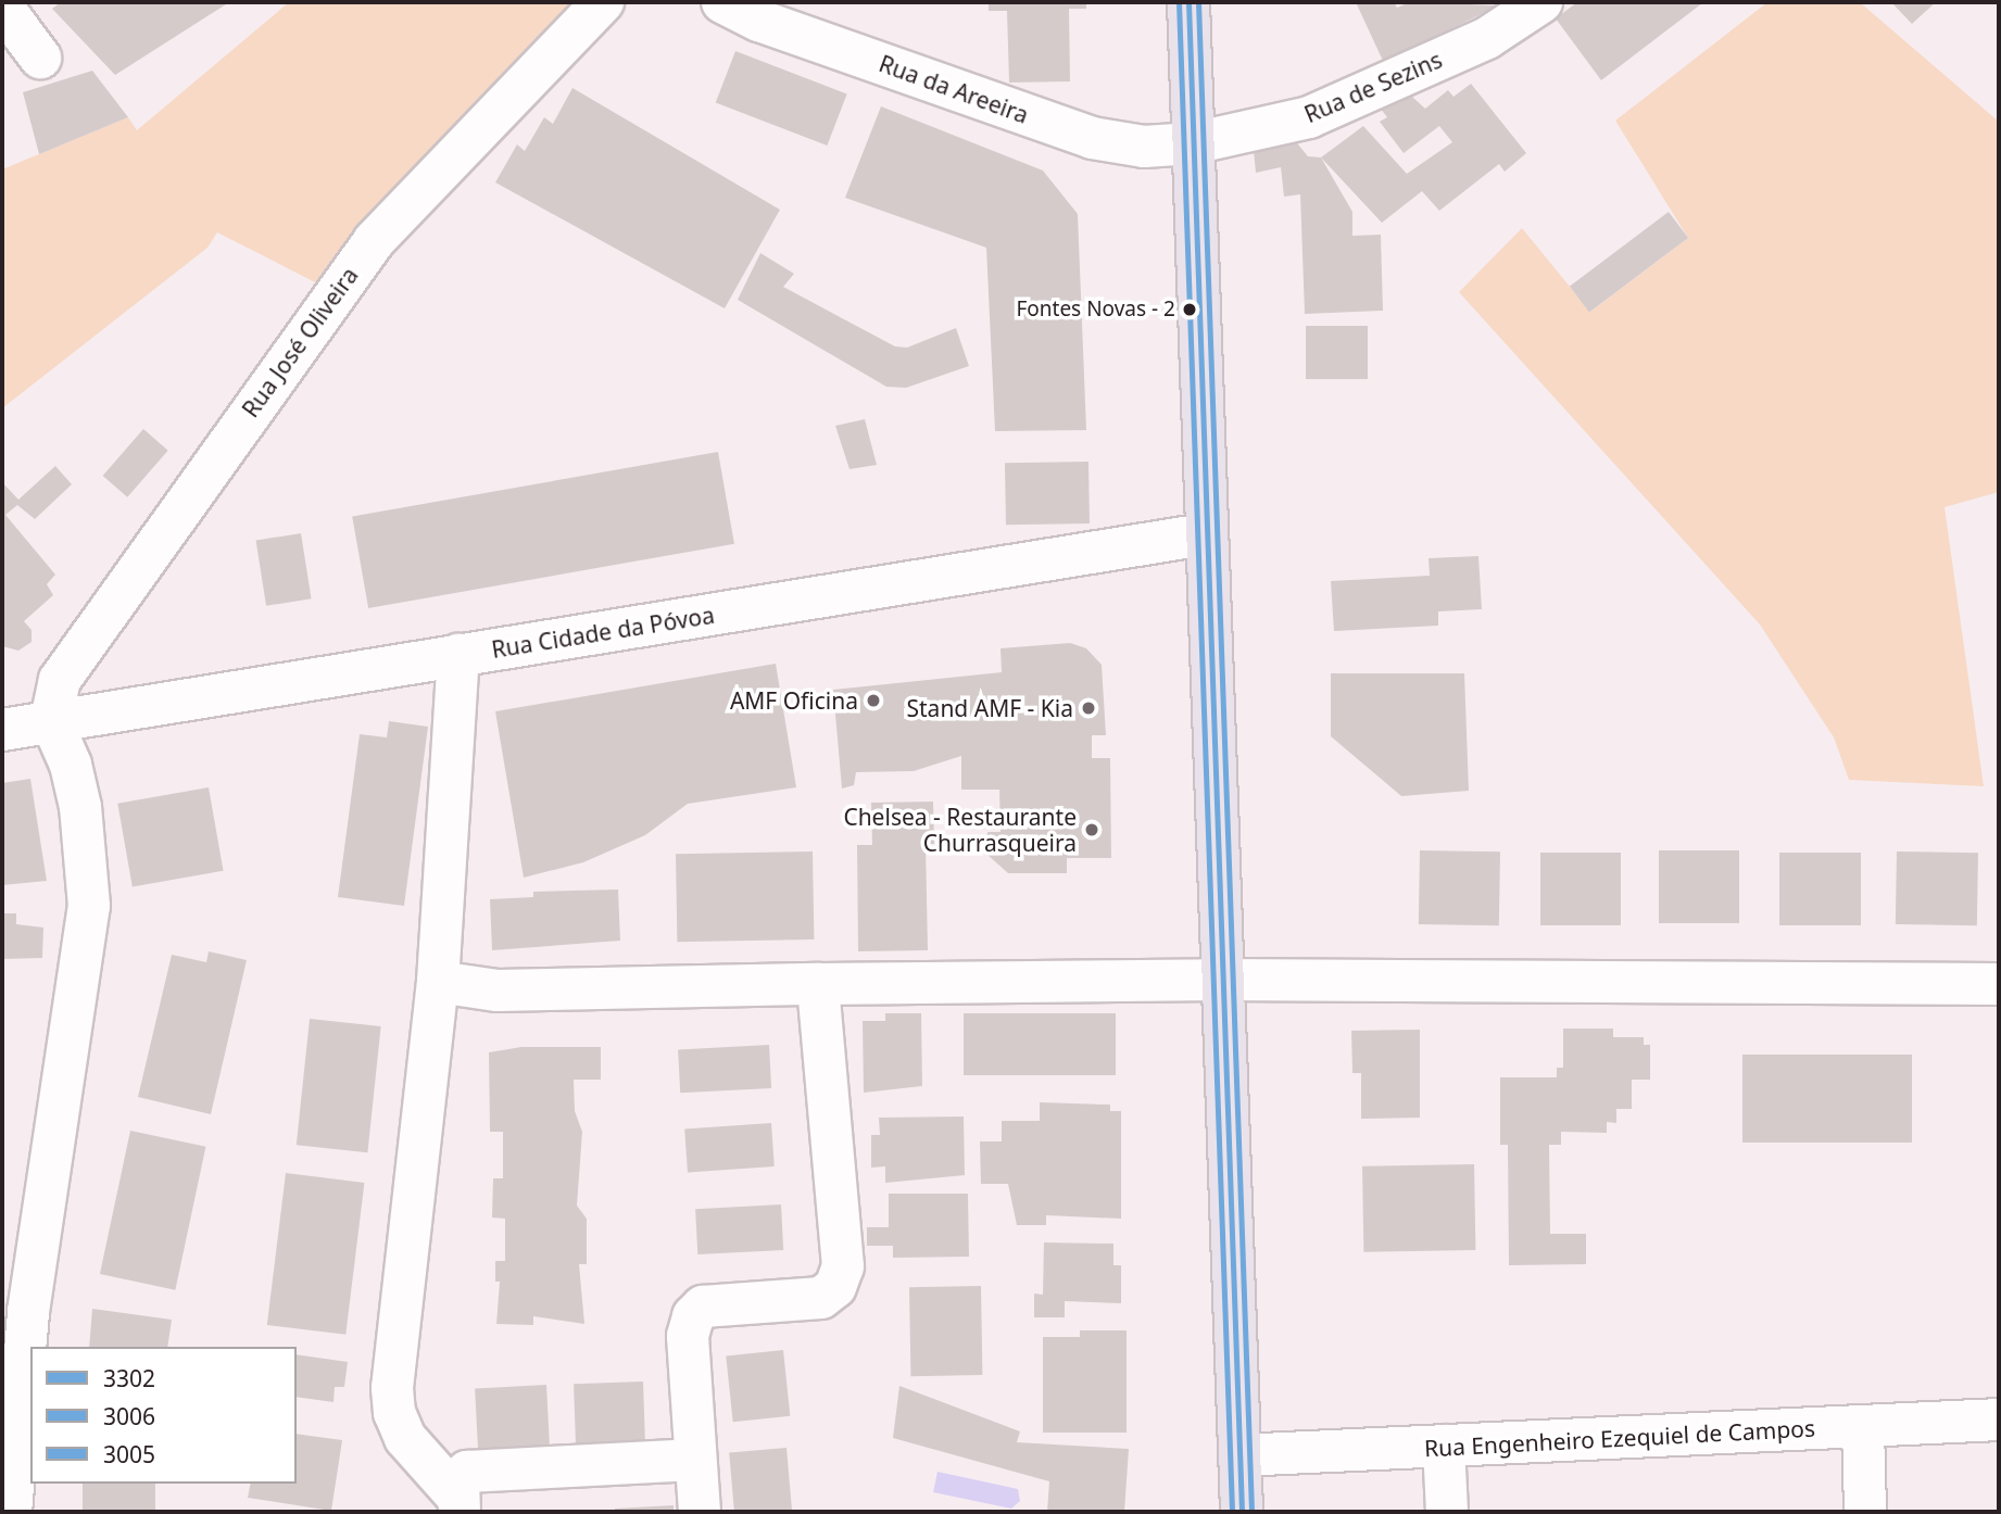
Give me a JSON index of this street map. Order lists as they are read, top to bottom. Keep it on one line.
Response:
{"streets":{"street":["Rua de Sezins","Rua da Areeira","Rua José Oliveira","Rua Cidade da Póvoa","Rua Engenheiro Ezequiel de Campos"]},"crossings":[["Rua de Sezins","Rua da Areeira"],["Rua José Oliveira","Rua Cidade da Póvoa"]],"places":["Fontes Novas - 2","AMF Oficina","Stand AMF - Kia","Chelsea - Restaurante Churrasqueira"],"lines":["transit line 3302","transit line 3006","transit line 3005"],"legend":["3302","3006","3005"]}
